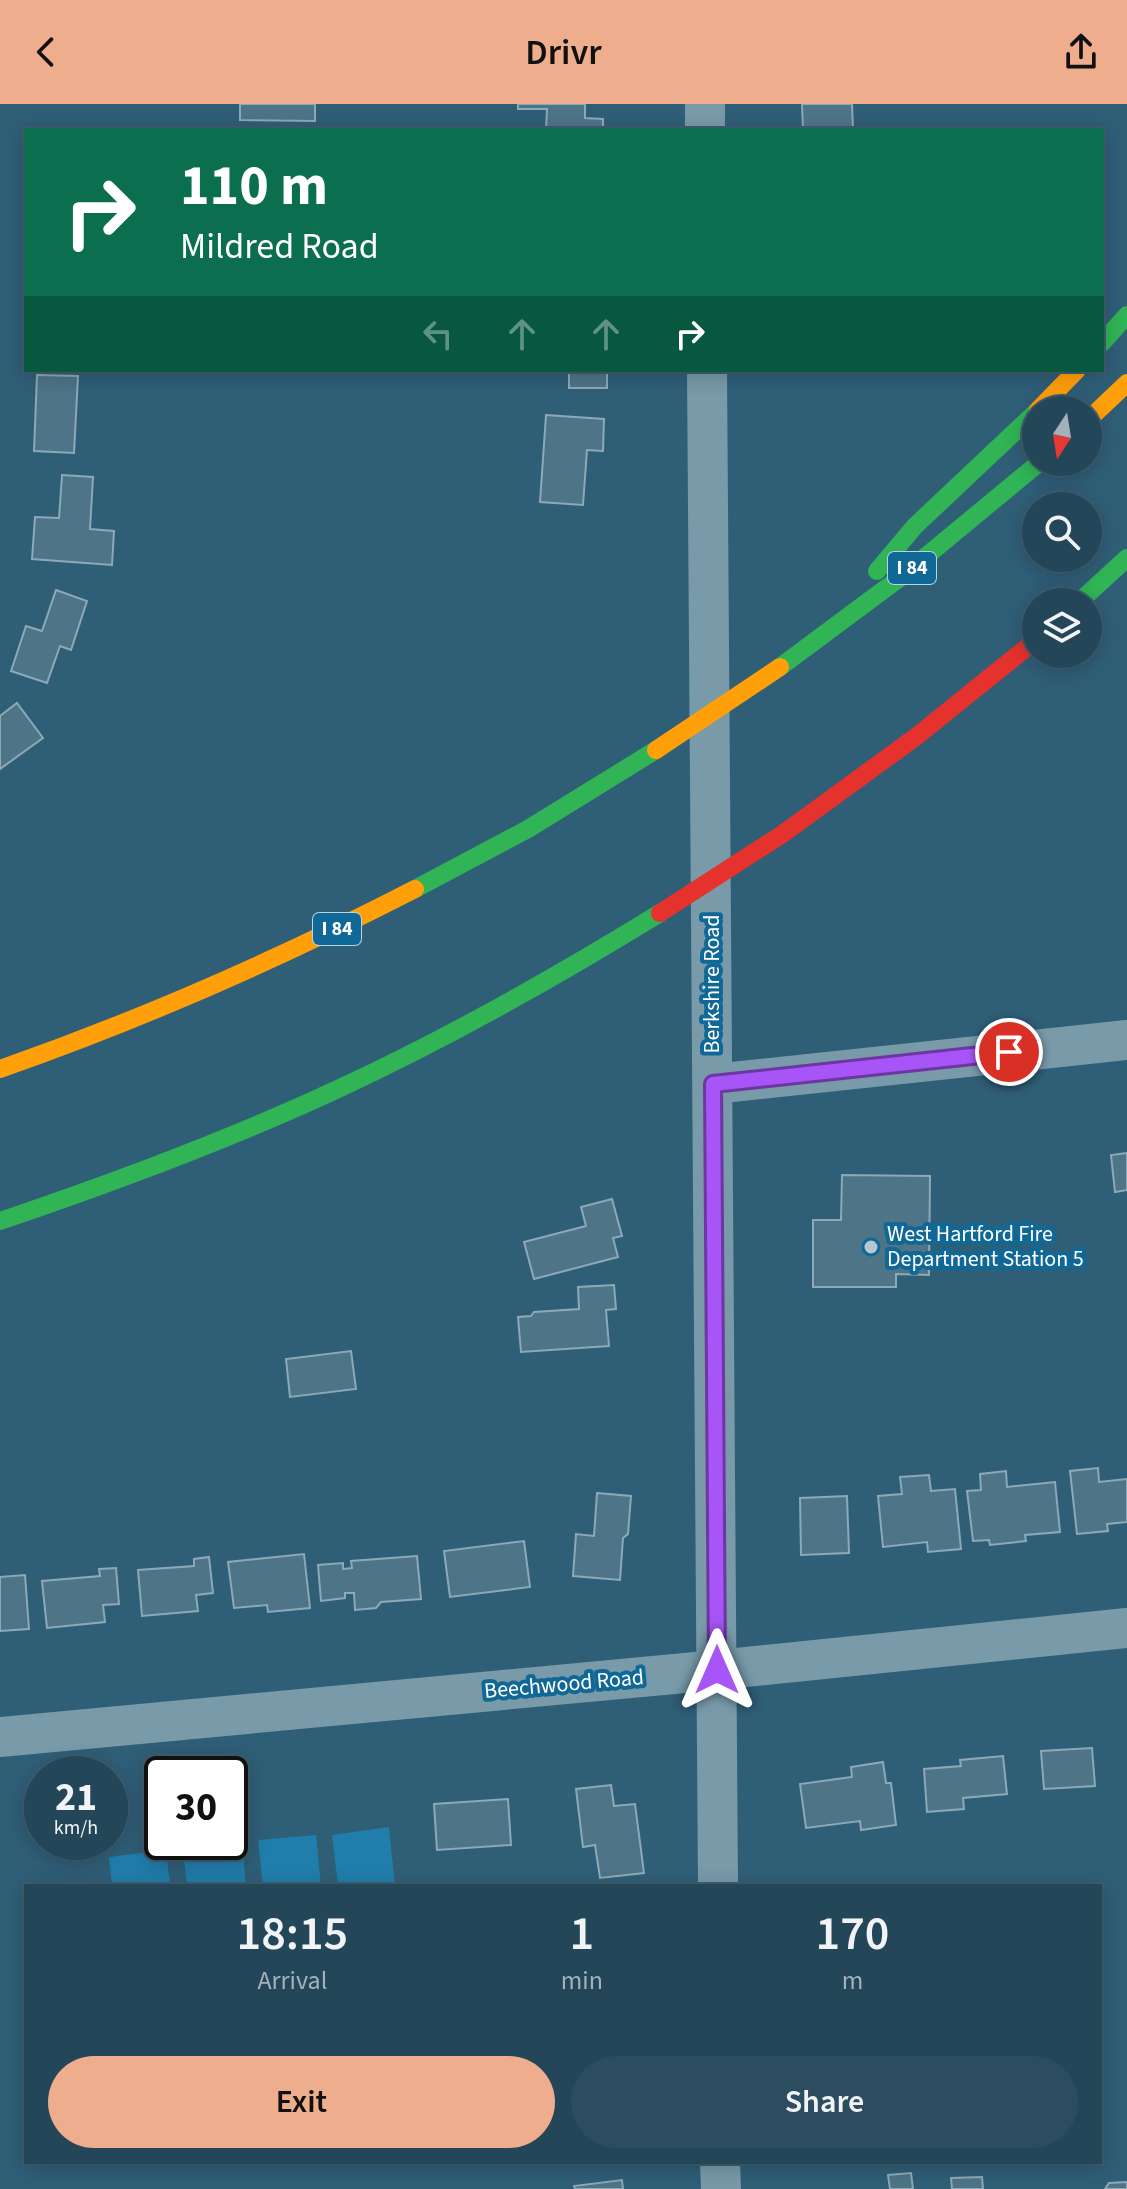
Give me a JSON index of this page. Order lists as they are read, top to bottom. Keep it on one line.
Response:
{"streets":{"highway":["I 84"],"street":["Berkshire Road","Beechwood Road"]},"crossings":[["Berkshire Road","Beechwood Road"]],"places":["West Hartford Fire Department Station 5"],"north":"bottom","page":{"header":"Drivr","turn":["110 m","Mildred Road"],"speed":"21 km/h","limit":"30","eta":["18:15","Arrival","1","min","170","m"],"buttons":["Exit","Share"]}}
